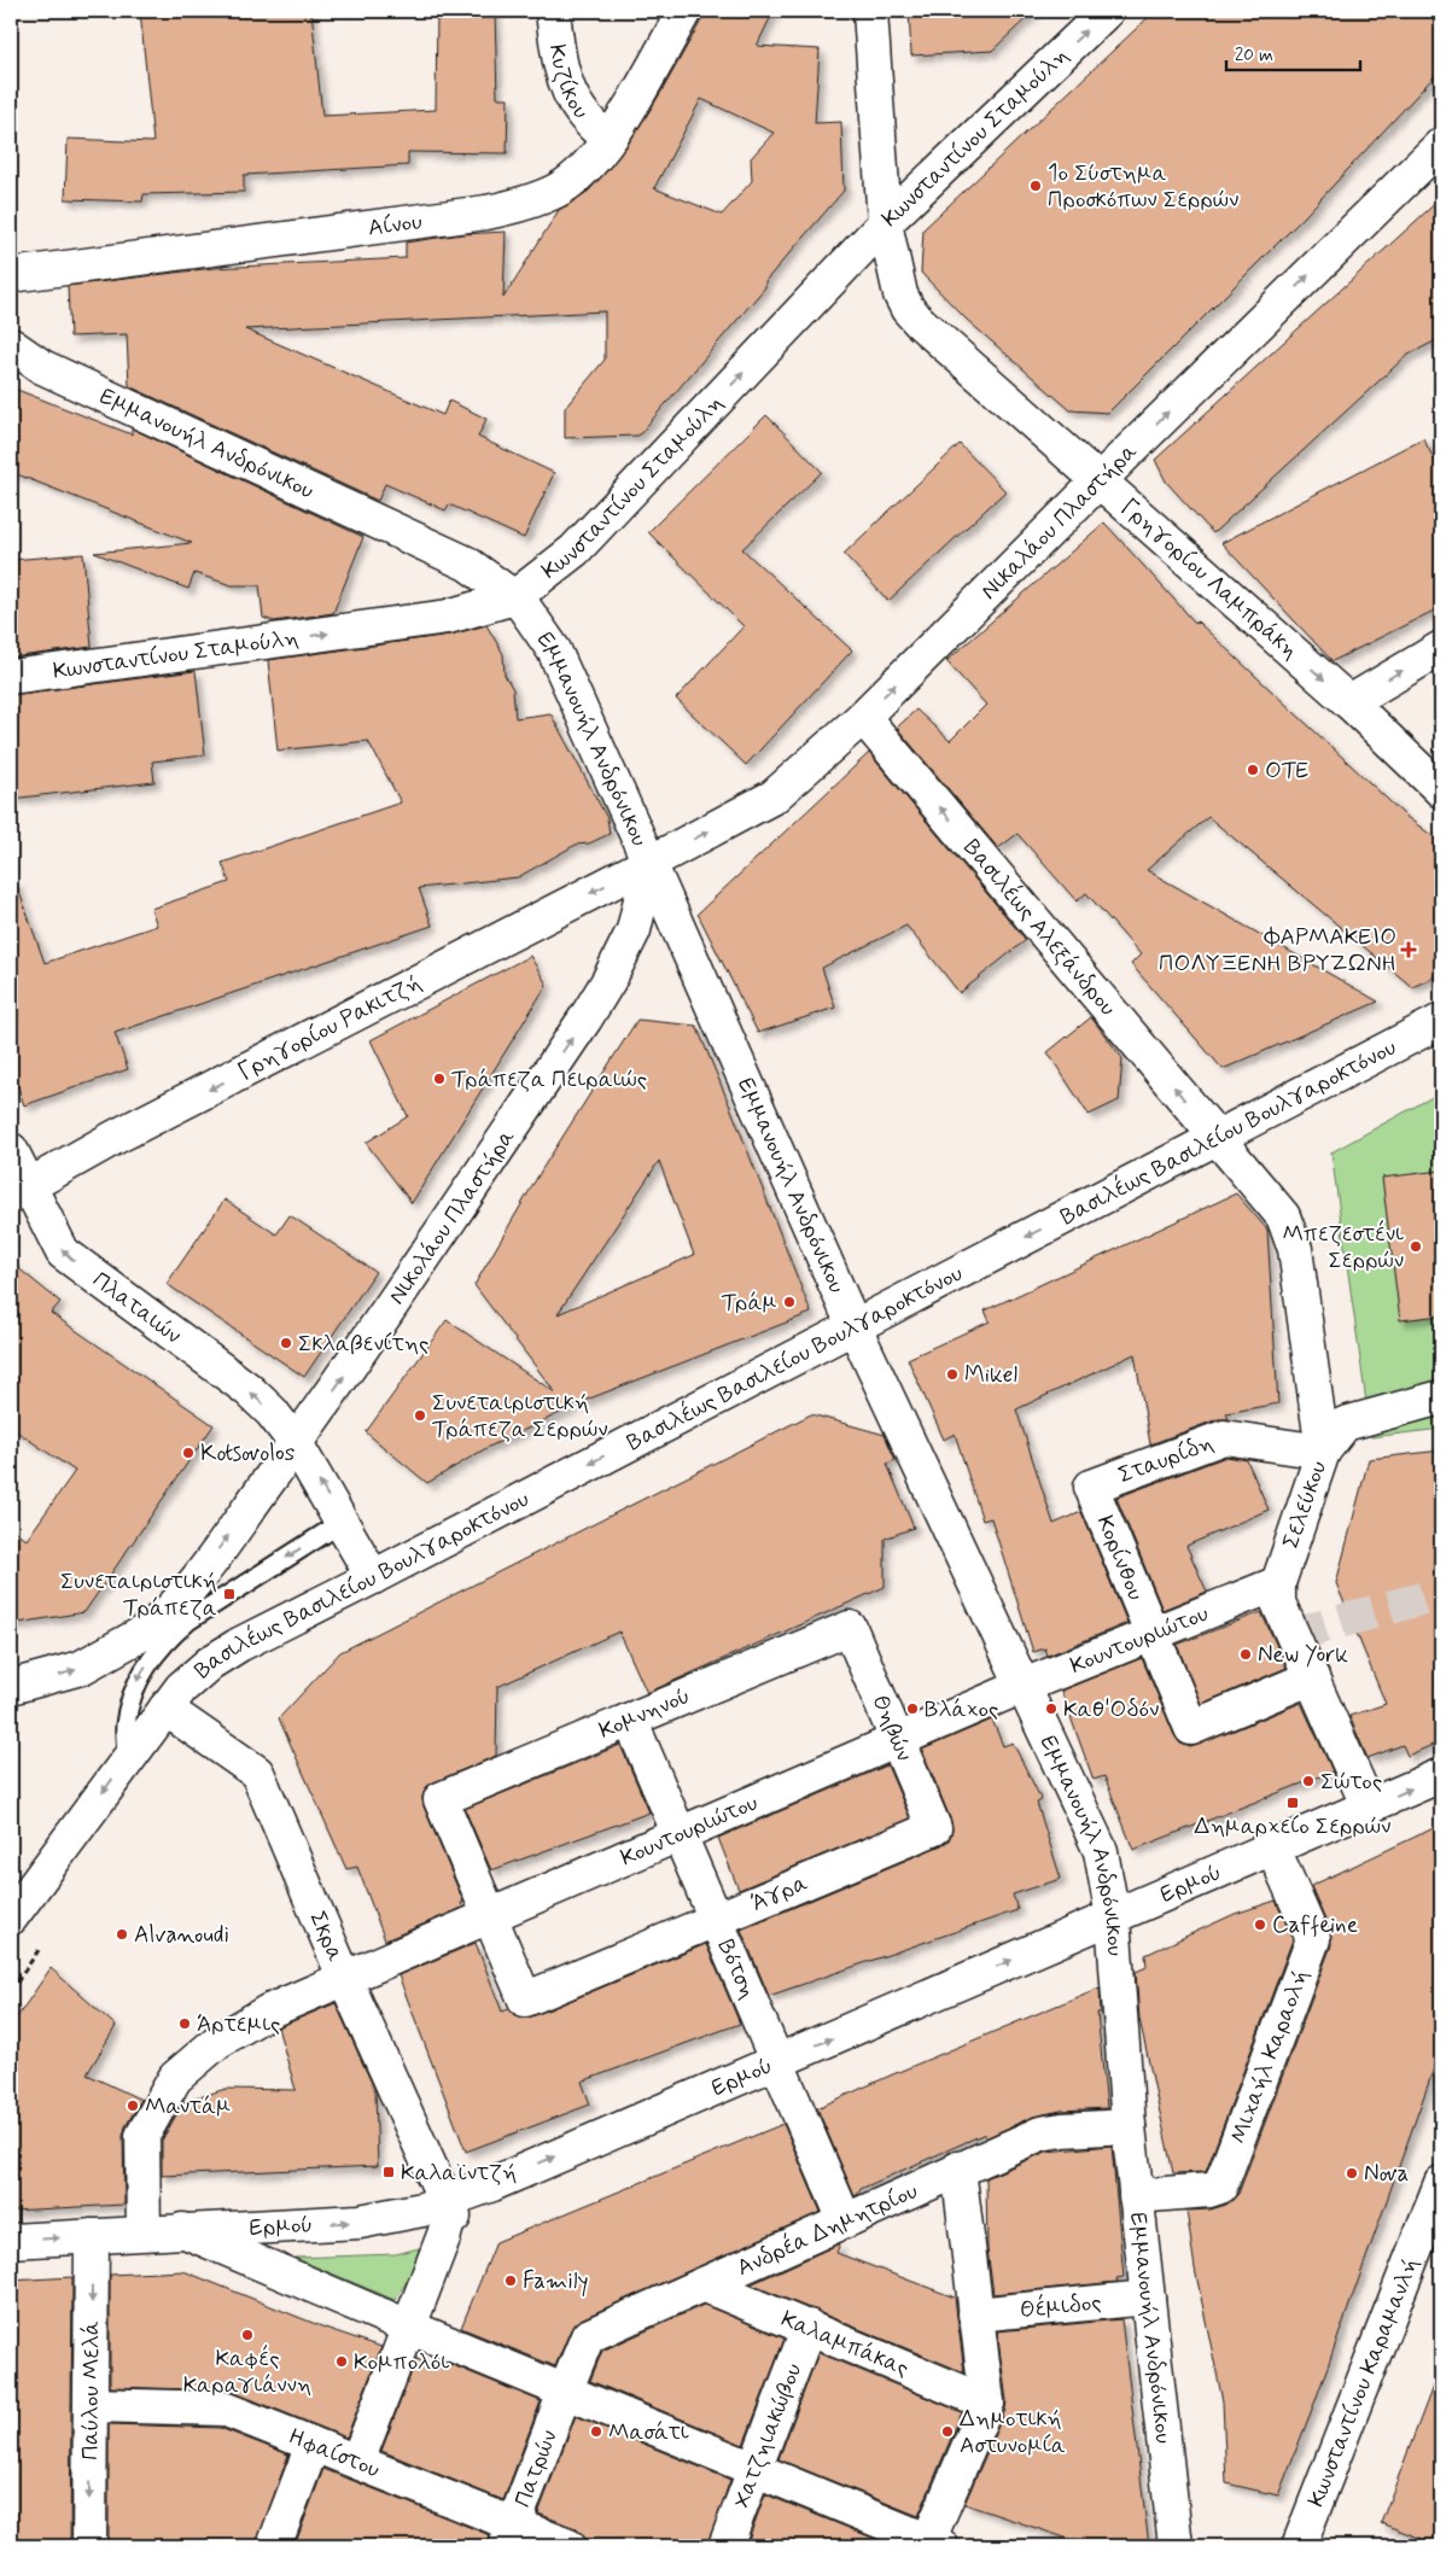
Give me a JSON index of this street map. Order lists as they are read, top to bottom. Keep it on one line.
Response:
{"streets":{"street":["Κυζίκου","Κωνσταντίνου Σταμούλη","Αίνου","Εμμανουήλ Ανδρόνικου","Νικαλάου Πλαστήρα","Γρηγορίου Λαμπράκη","Βασιλέως Αλεξάνδρου","Γρηγορίου Ρακιτζή","Βασιλέως Βασιλείου Βουλγαροκτόνου","Νικολάου Πλαστήρα","Πλαταιών","Σταυρίδη","Σελεύκου","Κορίνθου","Κουντουριώτου","Κομνηνού","Θηβών","Ερμού","Άγρα","Σκρα","Βότση","Μιχαήλ Καραολή","Ανδρέα Δημητρίου","Θέμιδος","Καλαμπάκας","Κωνσταντίνου Καραμανλή","Παύλου Μελά","Χατζηιακώβου","Ηφαίστου","Πατρών"]},"crossings":[["Κυζίκου","Αίνου"],["Κωνσταντίνου Σταμούλη","Εμμανουήλ Ανδρόνικου"],["Κωνσταντίνου Σταμούλη","Γρηγορίου Λαμπράκη"],["Εμμανουήλ Ανδρόνικου","Νικαλάου Πλαστήρα"],["Εμμανουήλ Ανδρόνικου","Γρηγορίου Ρακιτζή"],["Εμμανουήλ Ανδρόνικου","Βασιλέως Βασιλείου Βουλγαροκτόνου"],["Εμμανουήλ Ανδρόνικου","Νικολάου Πλαστήρα"],["Εμμανουήλ Ανδρόνικου","Κουντουριώτου"],["Εμμανουήλ Ανδρόνικου","Ερμού"],["Εμμανουήλ Ανδρόνικου","Μιχαήλ Καραολή"],["Εμμανουήλ Ανδρόνικου","Ανδρέα Δημητρίου"],["Εμμανουήλ Ανδρόνικου","Θέμιδος"],["Νικαλάου Πλαστήρα","Γρηγορίου Λαμπράκη"],["Νικαλάου Πλαστήρα","Βασιλέως Αλεξάνδρου"],["Νικαλάου Πλαστήρα","Γρηγορίου Ρακιτζή"],["Νικαλάου Πλαστήρα","Νικολάου Πλαστήρα"],["Βασιλέως Αλεξάνδρου","Βασιλέως Βασιλείου Βουλγαροκτόνου"],["Βασιλέως Αλεξάνδρου","Σελεύκου"],["Γρηγορίου Ρακιτζή","Νικολάου Πλαστήρα"],["Γρηγορίου Ρακιτζή","Πλαταιών"],["Βασιλέως Βασιλείου Βουλγαροκτόνου","Πλαταιών"],["Βασιλέως Βασιλείου Βουλγαροκτόνου","Σελεύκου"],["Βασιλέως Βασιλείου Βουλγαροκτόνου","Σκρα"],["Νικολάου Πλαστήρα","Πλαταιών"],["Σταυρίδη","Σελεύκου"],["Σταυρίδη","Κορίνθου"],["Σελεύκου","Κορίνθου"],["Σελεύκου","Κουντουριώτου"],["Σελεύκου","Ερμού"],["Κορίνθου","Κουντουριώτου"],["Κουντουριώτου","Κομνηνού"],["Κουντουριώτου","Θηβών"],["Κουντουριώτου","Ερμού"],["Κουντουριώτου","Άγρα"],["Κουντουριώτου","Σκρα"],["Κουντουριώτου","Βότση"],["Κομνηνού","Θηβών"],["Κομνηνού","Άγρα"],["Κομνηνού","Βότση"],["Θηβών","Άγρα"],["Ερμού","Σκρα"],["Ερμού","Βότση"],["Ερμού","Μιχαήλ Καραολή"],["Ερμού","Παύλου Μελά"],["Άγρα","Βότση"],["Βότση","Ανδρέα Δημητρίου"],["Ανδρέα Δημητρίου","Καλαμπάκας"],["Ανδρέα Δημητρίου","Πατρών"],["Καλαμπάκας","Χατζηιακώβου"],["Παύλου Μελά","Ηφαίστου"],["Ηφαίστου","Πατρών"]],"one_way":["Κωνσταντίνου Σταμούλη","Νικαλάου Πλαστήρα","Βασιλέως Αλεξάνδρου","Γρηγορίου Ρακιτζή","Βασιλέως Βασιλείου Βουλγαροκτόνου","Νικολάου Πλαστήρα","Πλαταιών","Ερμού"],"places":{"other":["1ο Σύστημα Προσκόπων Σερρών","ΟΤΕ","Τράπεζα Πειραιώς","Μπεζεστένι Σερρών","Τράμ","Σκλαβενίτης","Mikel","Συνεταιριστική Τράπεζα Σερρών","Kotsovolos","New York","Βλάχος","Καθ'Οδόν","Σώτος","Caffeine","Alvanoudi","Άρτεμις","Μαντάμ","Nova","Family","Καφές Καραγιάννη","Κομπολόι","Μασάτι","Δημοτική Αστυνομία"],"health":["ΦΑΡΜΑΚΕΙΟ ΠΟΛΥΞΕΝΗ ΒΡΥΖΩΝΗ"],"transit":["Συνεταιριστική Τράπεζα","Δημαρχείο Σερρών","Καλαϊντζή"]},"scale_bar":"20 m"}
